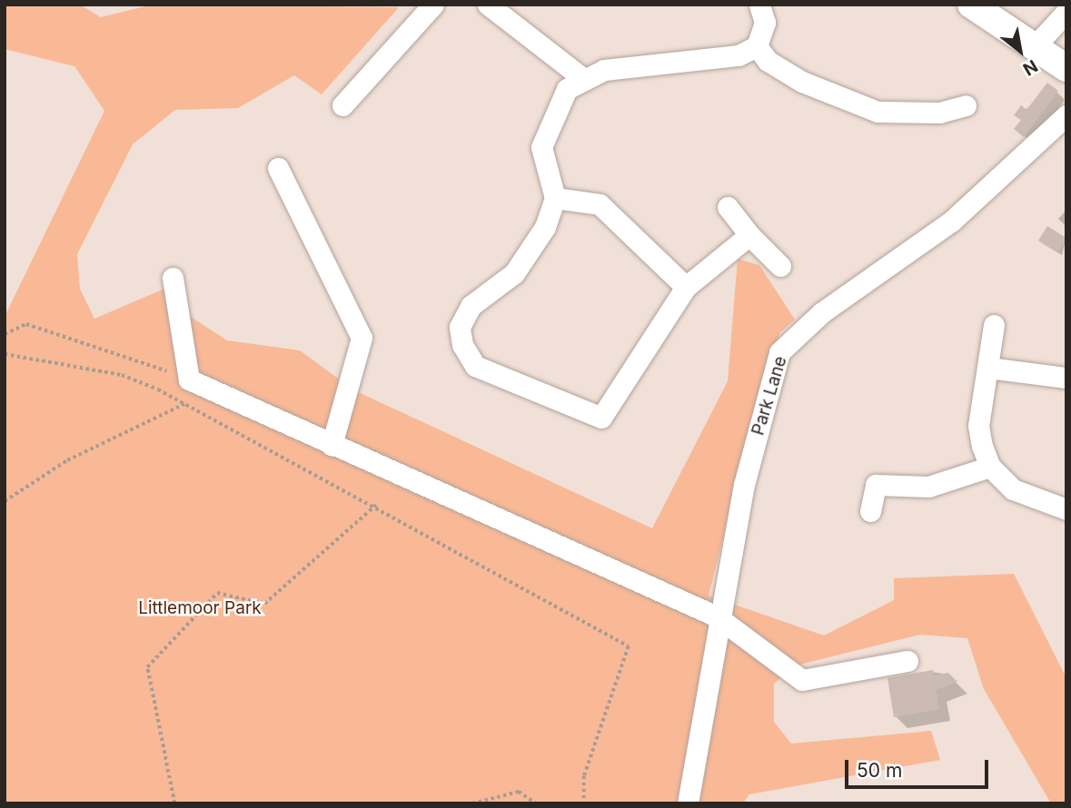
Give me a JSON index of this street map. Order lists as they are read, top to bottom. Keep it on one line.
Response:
{"streets":{"street":["Park Lane"]},"parks":["Littlemoor Park"],"scale_bar":"50 m","north":"bottom right"}
